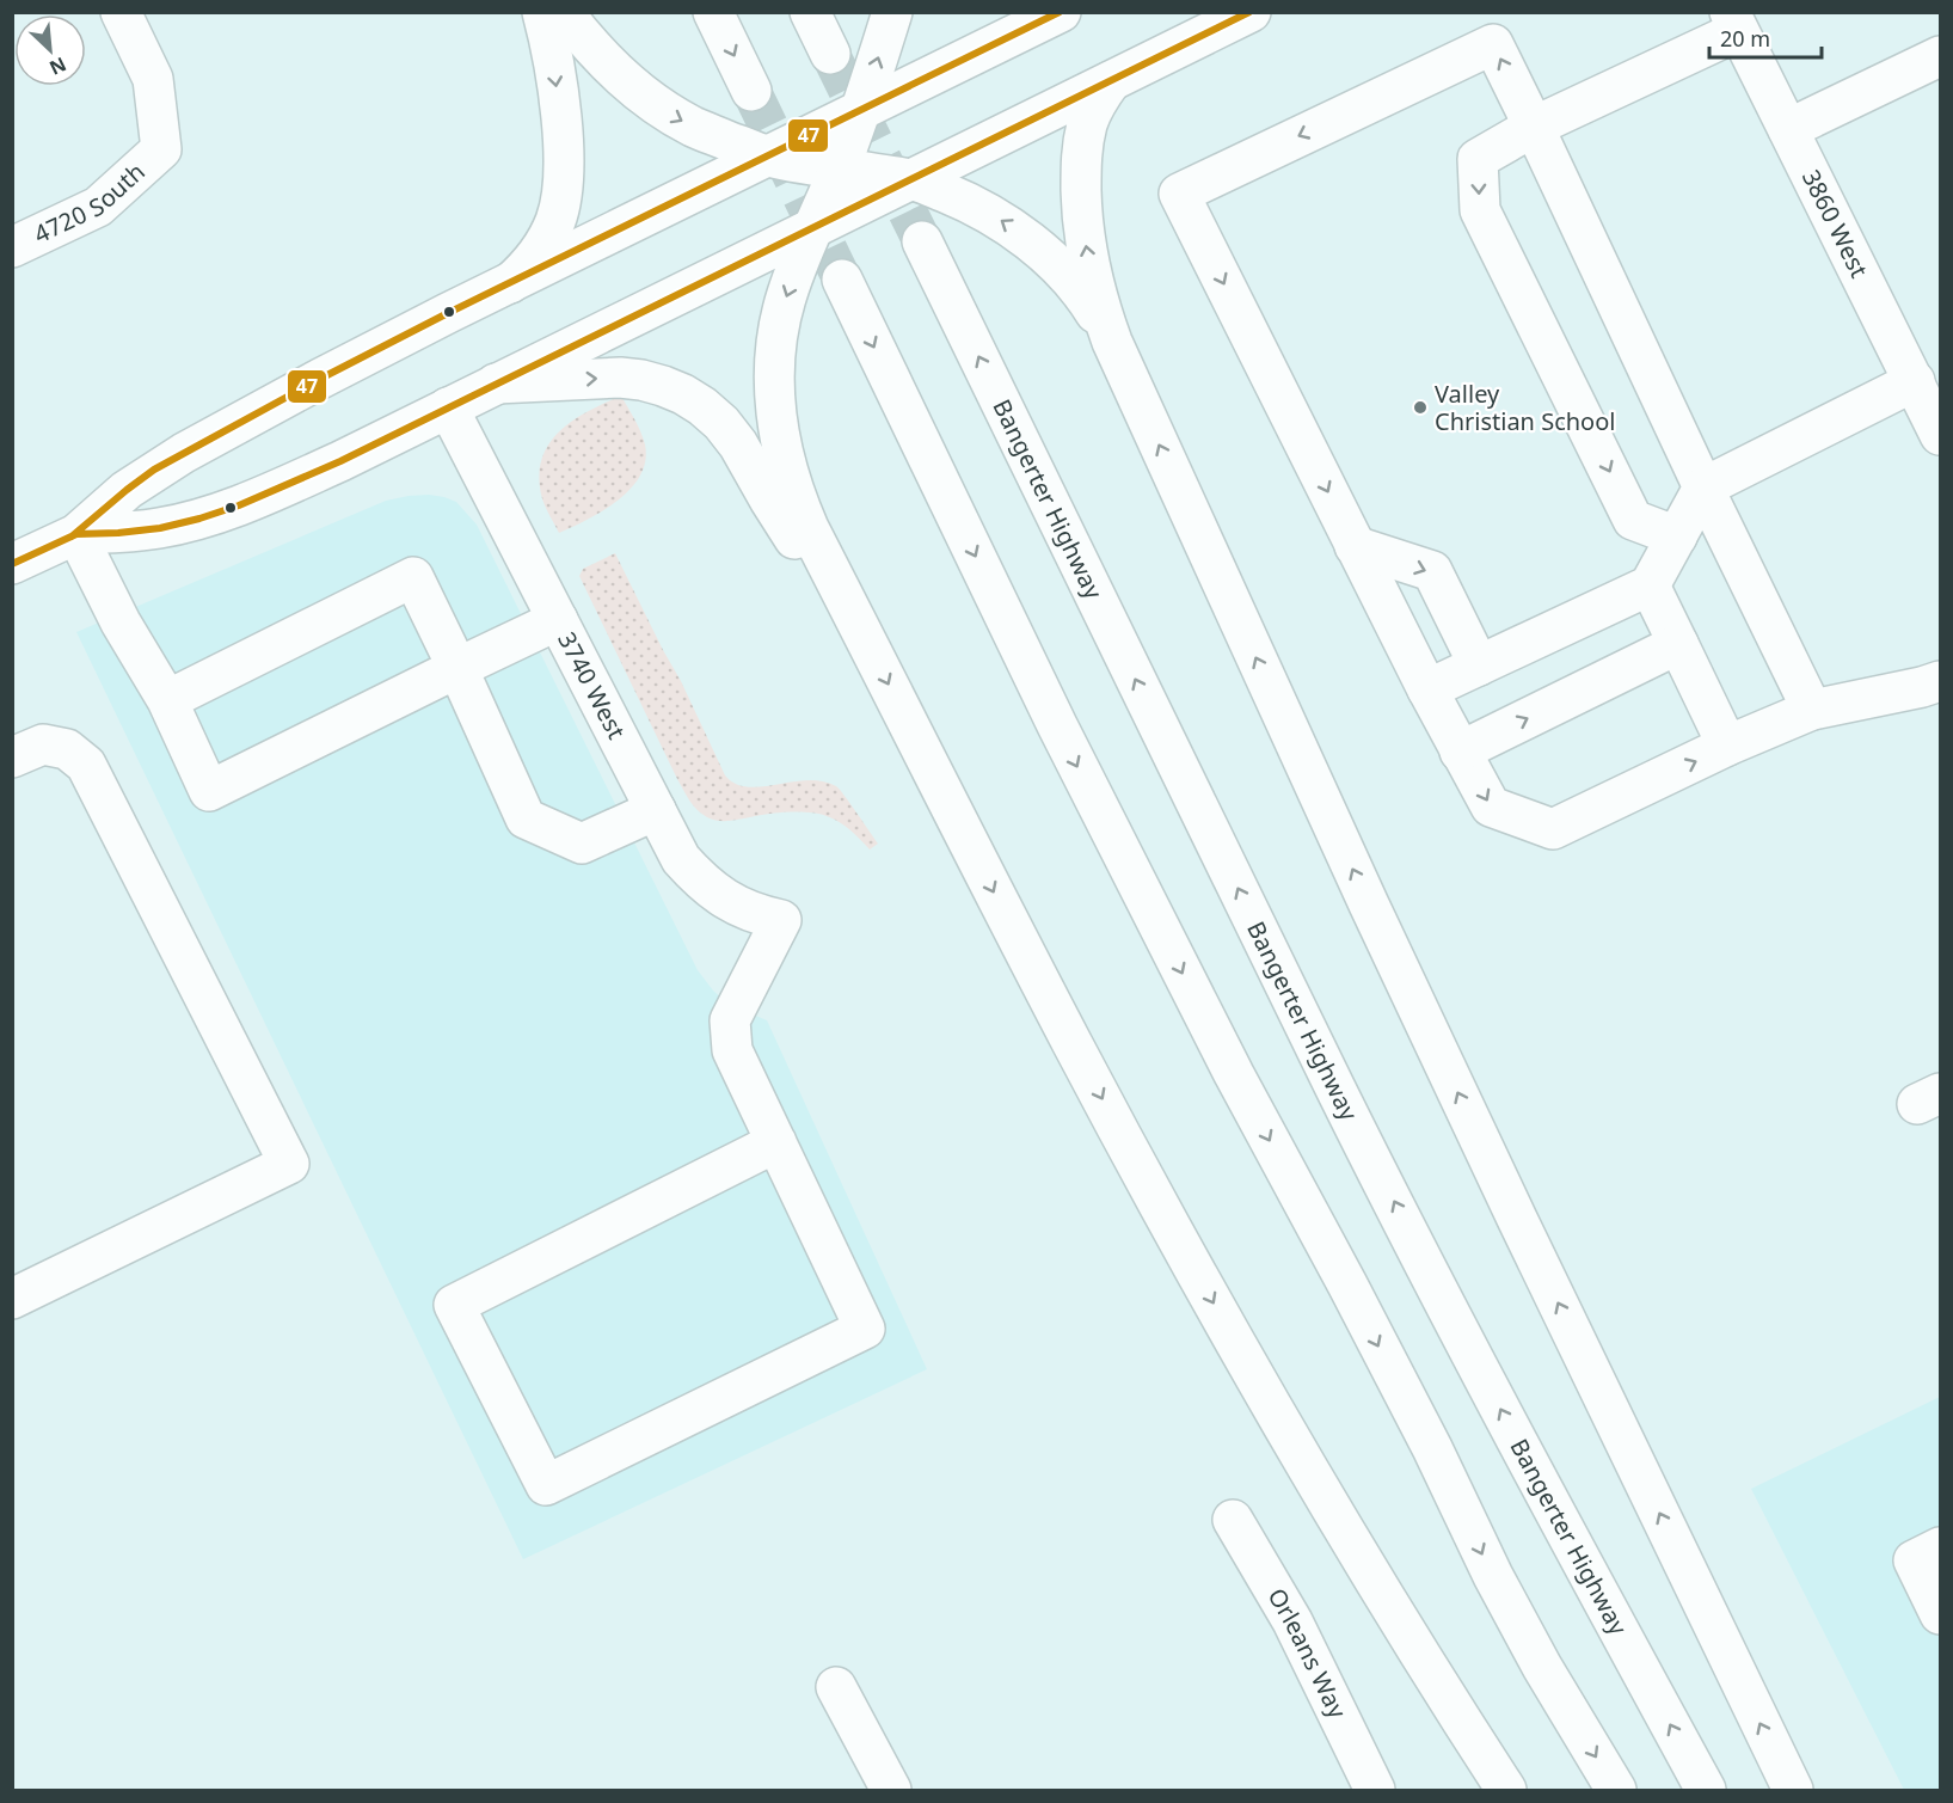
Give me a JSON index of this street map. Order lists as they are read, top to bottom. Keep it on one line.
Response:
{"streets":{"main road":["4720 South","3860 West","Bangerter Highway","3740 West","Orleans Way"]},"places":["Valley Christian School"],"lines":["transit line 47"],"scale_bar":"20 m","north":"bottom right"}
